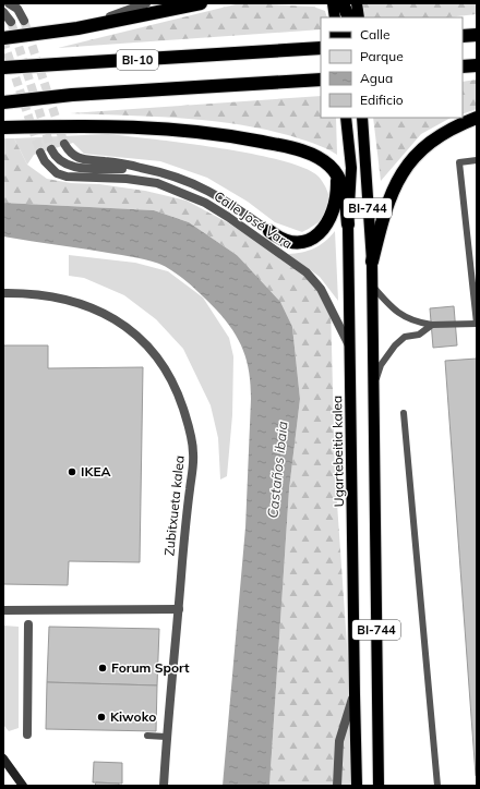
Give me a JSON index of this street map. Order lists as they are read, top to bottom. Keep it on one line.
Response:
{"streets":{"highway":["BI-10"],"main road":["BI-744","Ugartebeitia kalea"],"street":["Calle José Vara","Zubitxueta kalea"]},"crossings":[["Calle José Vara","Ugartebeitia kalea"]],"water":["Castaños ibaia"],"places":["IKEA","Forum Sport","Kiwoko"],"legend":["Calle","Parque","Agua","Edificio"]}
